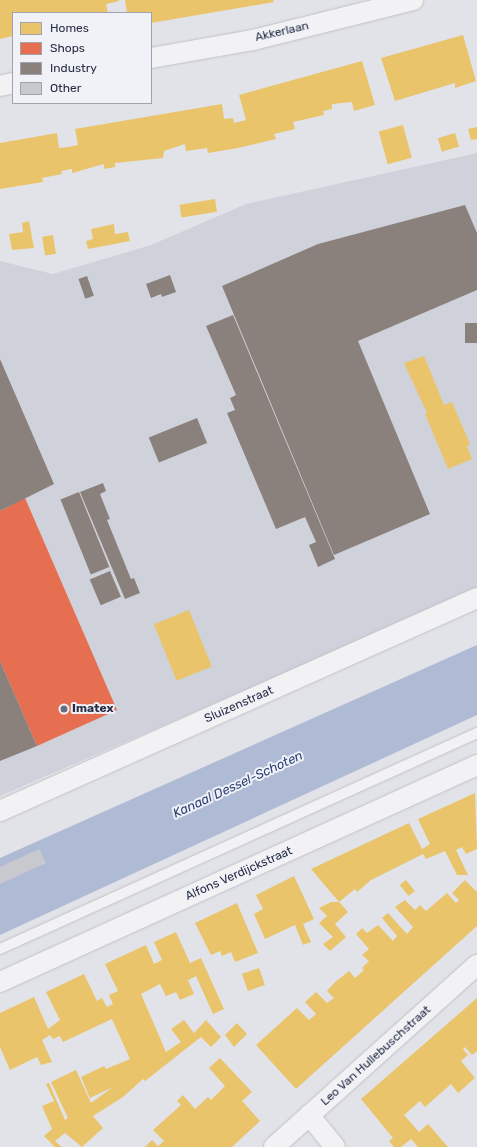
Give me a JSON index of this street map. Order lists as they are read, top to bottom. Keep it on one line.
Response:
{"streets":{"street":["Akkerlaan","Sluizenstraat","Alfons Verdijckstraat","Leo Van Hullebuschstraat"]},"water":["Kanaal Dessel-Schoten"],"places":["Imatex"],"legend":["Homes","Shops","Industry","Other"]}
